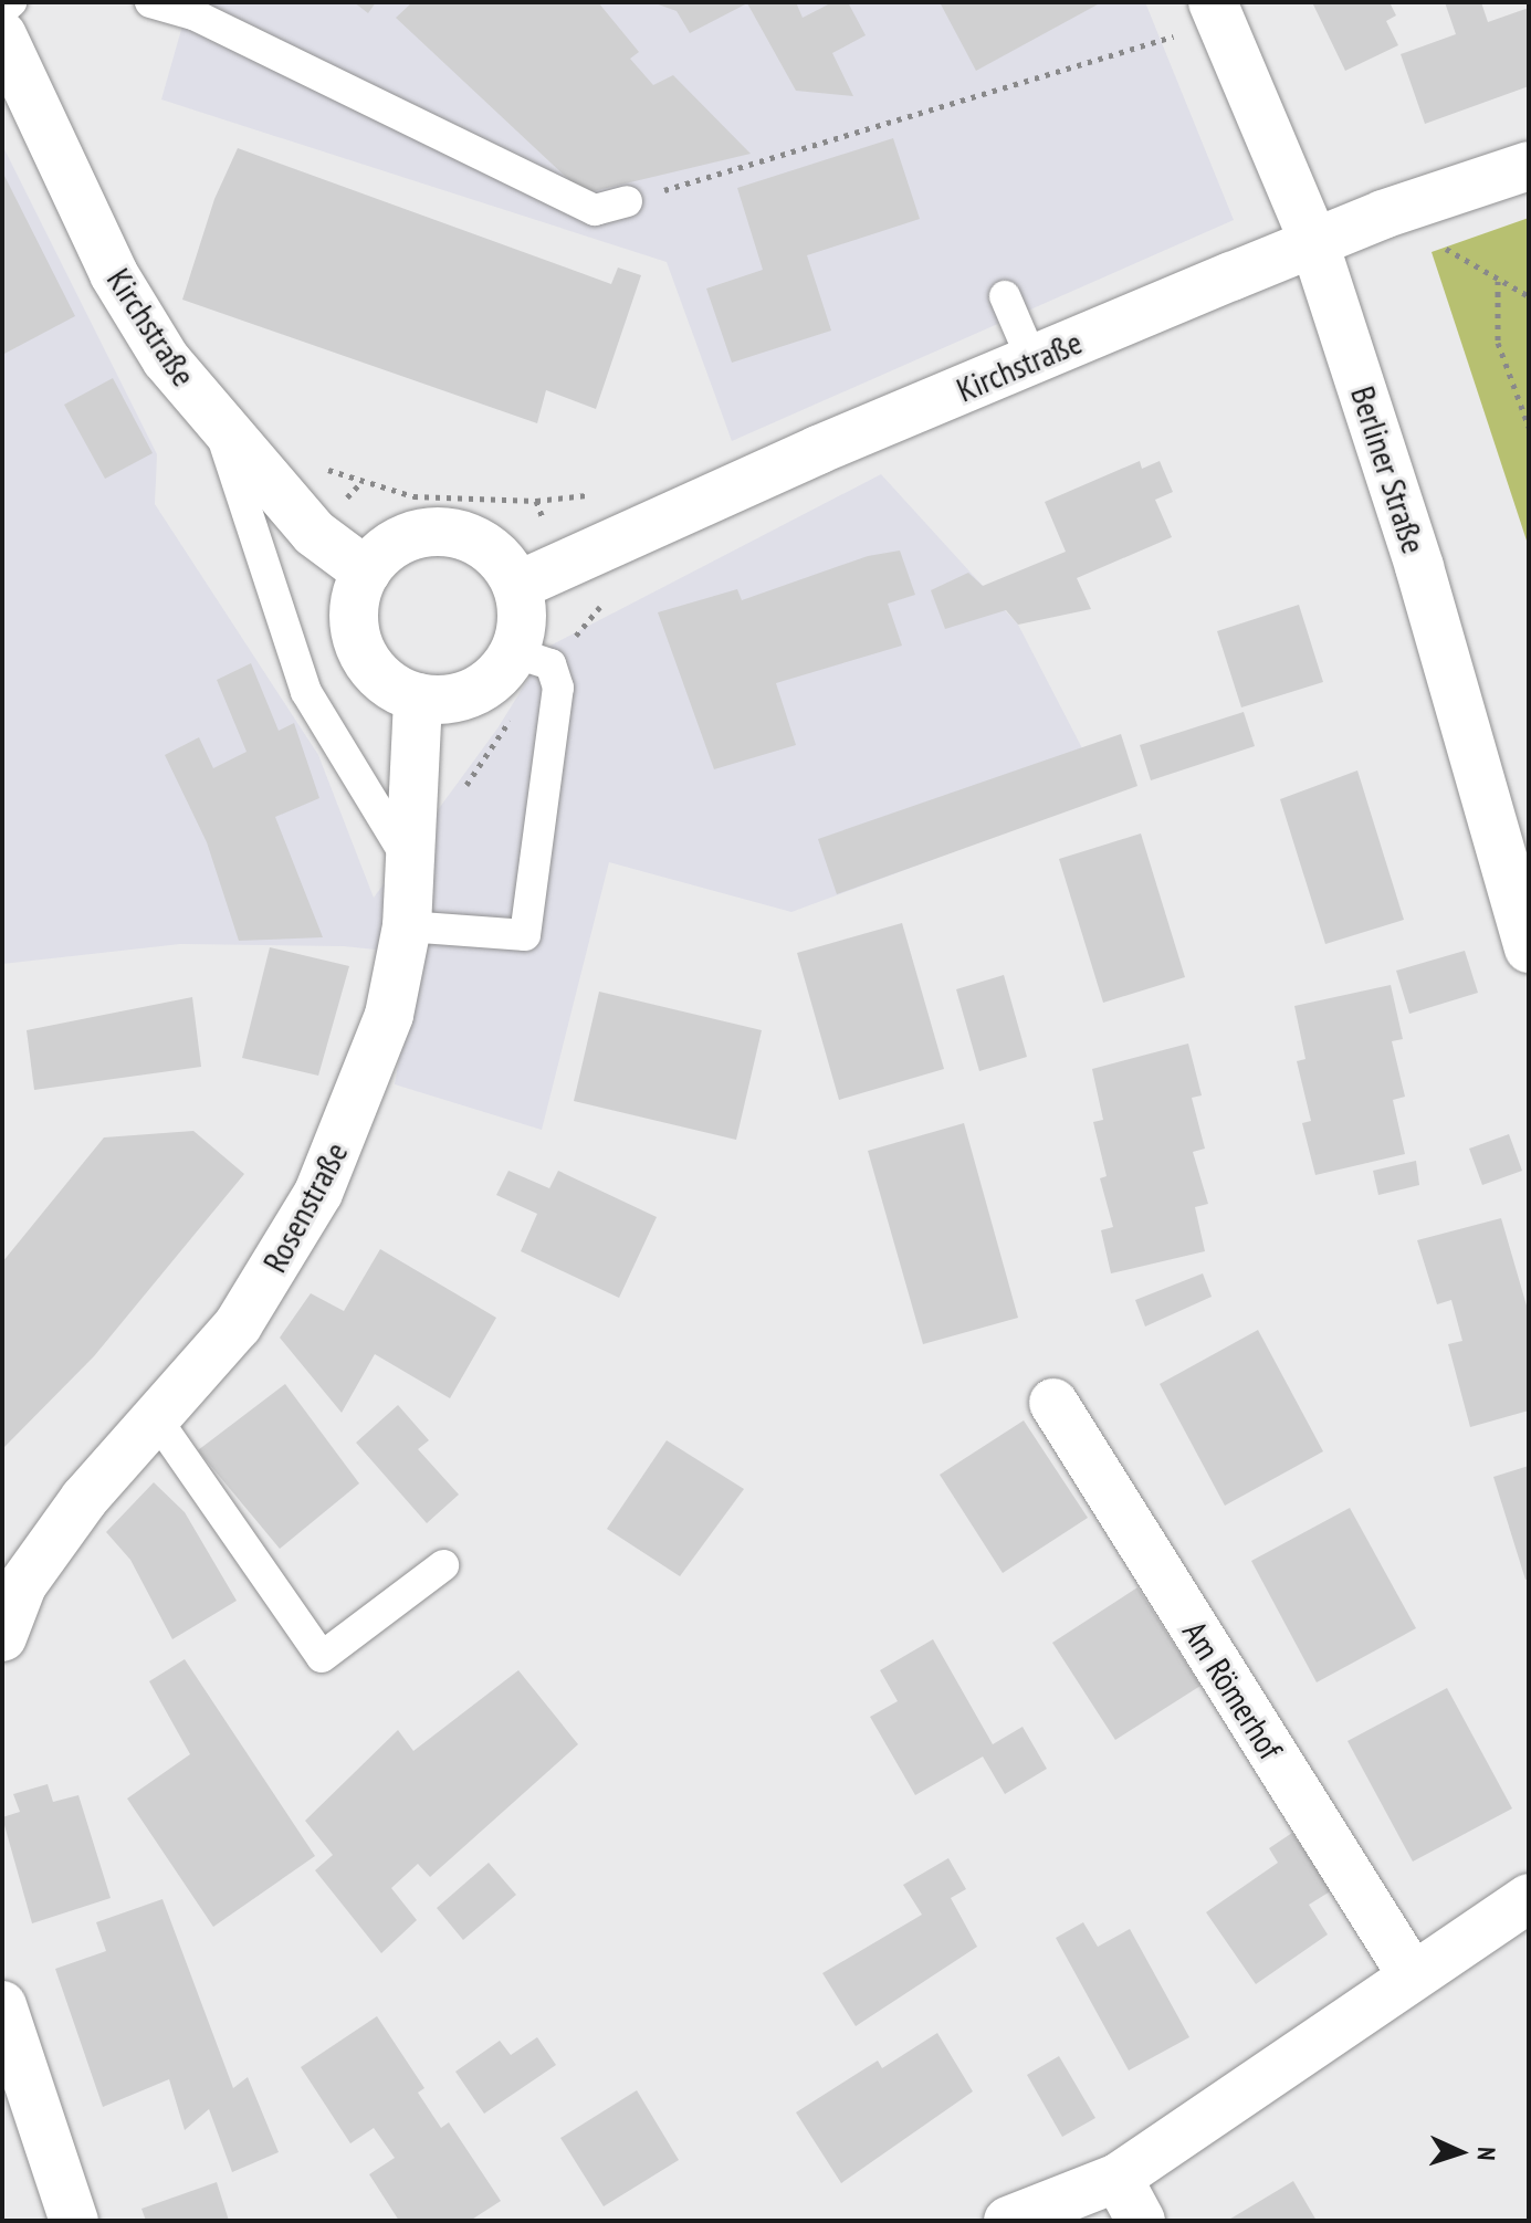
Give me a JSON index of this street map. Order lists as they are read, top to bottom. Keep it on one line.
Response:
{"streets":{"street":["Kirchstraße","Berliner Straße","Rosenstraße","Am Römerhof"]},"crossings":[["Kirchstraße","Berliner Straße"],["Kirchstraße","Rosenstraße"]],"north":"right"}
